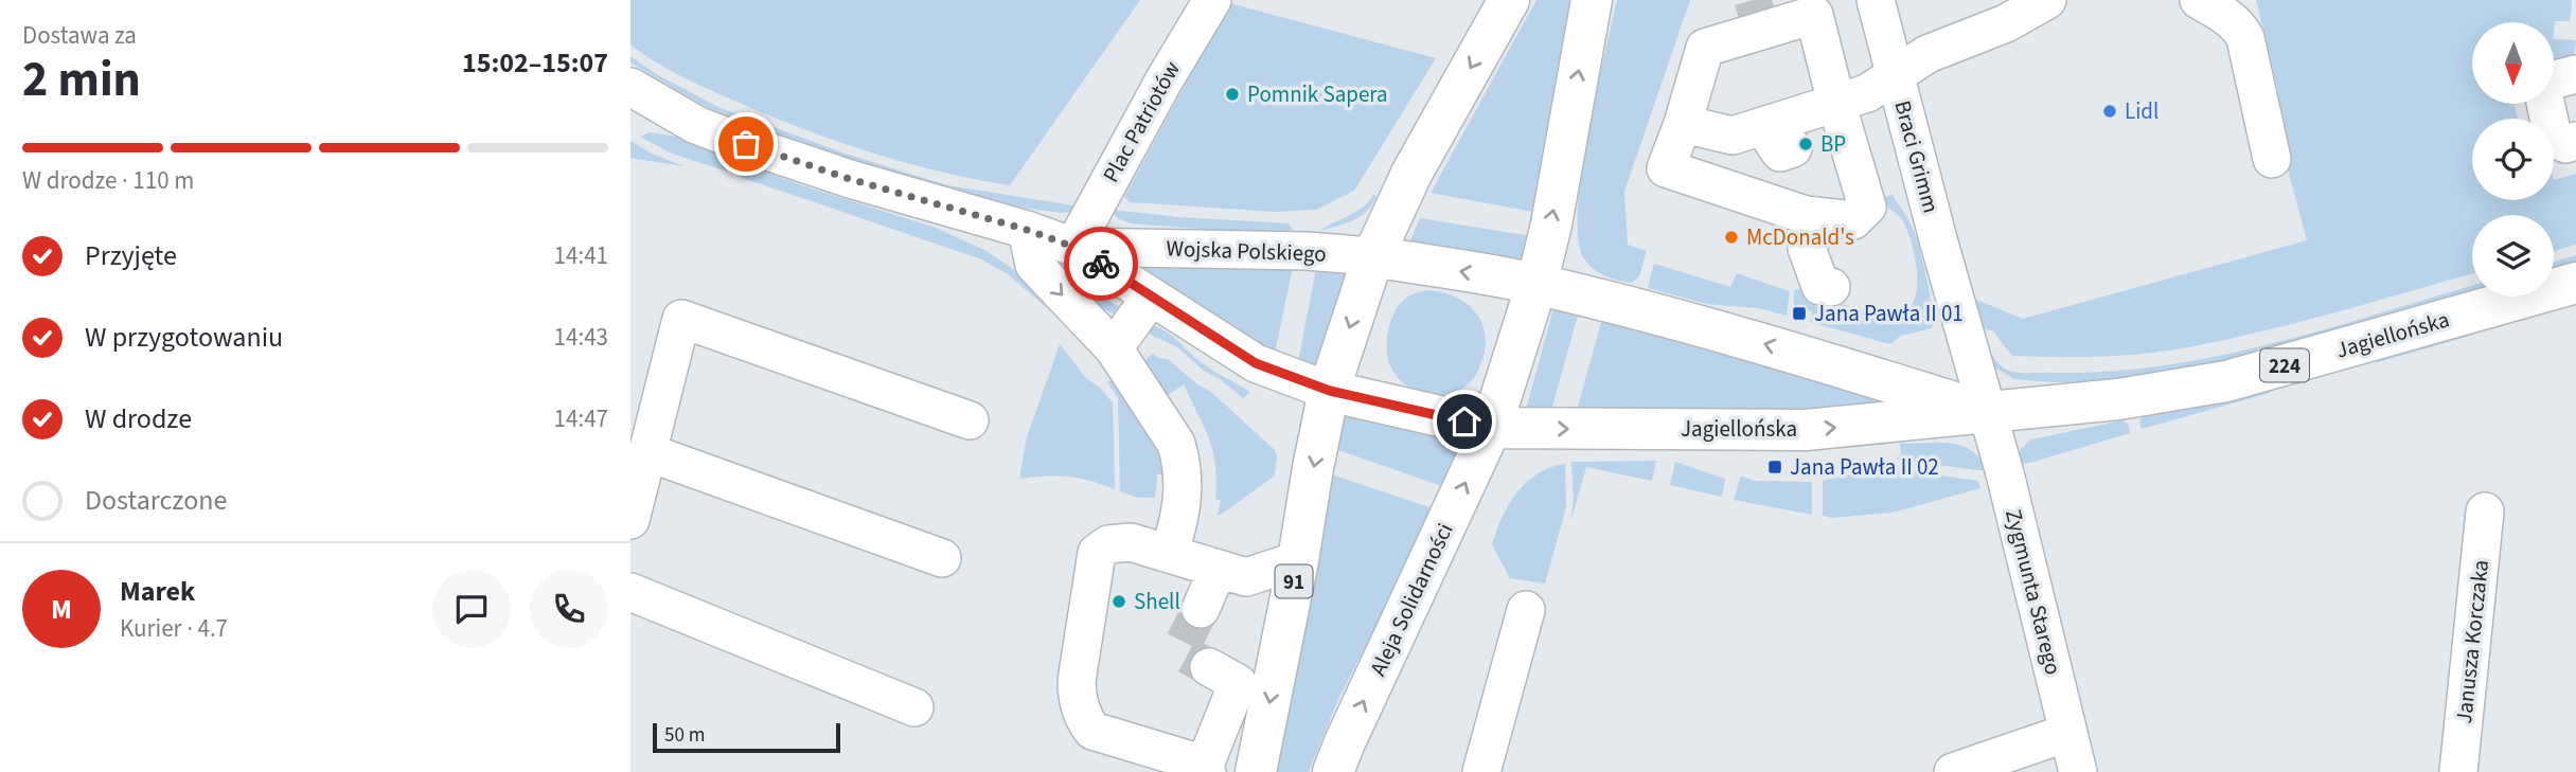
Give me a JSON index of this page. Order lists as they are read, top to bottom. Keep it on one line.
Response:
{"streets":{"main road":["Jagiellońska","224","91","Aleja Solidarności"],"street":["Plac Patriotów","Braci Grimm","Wojska Polskiego","Zygmunta Starego","Janusza Korczaka"]},"crossings":[["Plac Patriotów","Wojska Polskiego"],["Braci Grimm","Jagiellońska"],["Braci Grimm","Zygmunta Starego"],["Wojska Polskiego","Jagiellońska"],["Wojska Polskiego","91"],["Jagiellońska","91"],["Jagiellońska","Zygmunta Starego"],["Jagiellońska","Aleja Solidarności"]],"places":{"other":["Pomnik Sapera","Lidl","BP","McDonald's","Shell"],"transit":["Jana Pawła II 01","Jana Pawła II 02"]},"scale_bar":"50 m","north":"bottom","page":{"heading":["2 min","Dostawa za","15:02–15:07"],"panel":["Marek","Kurier · 4.7"],"bar":"W drodze · 110 m","list":[["Przyjęte","14:41"],["W przygotowaniu","14:43"],["W drodze","14:47"],"Dostarczone"],"round":"M","scale":"50 m"}}
